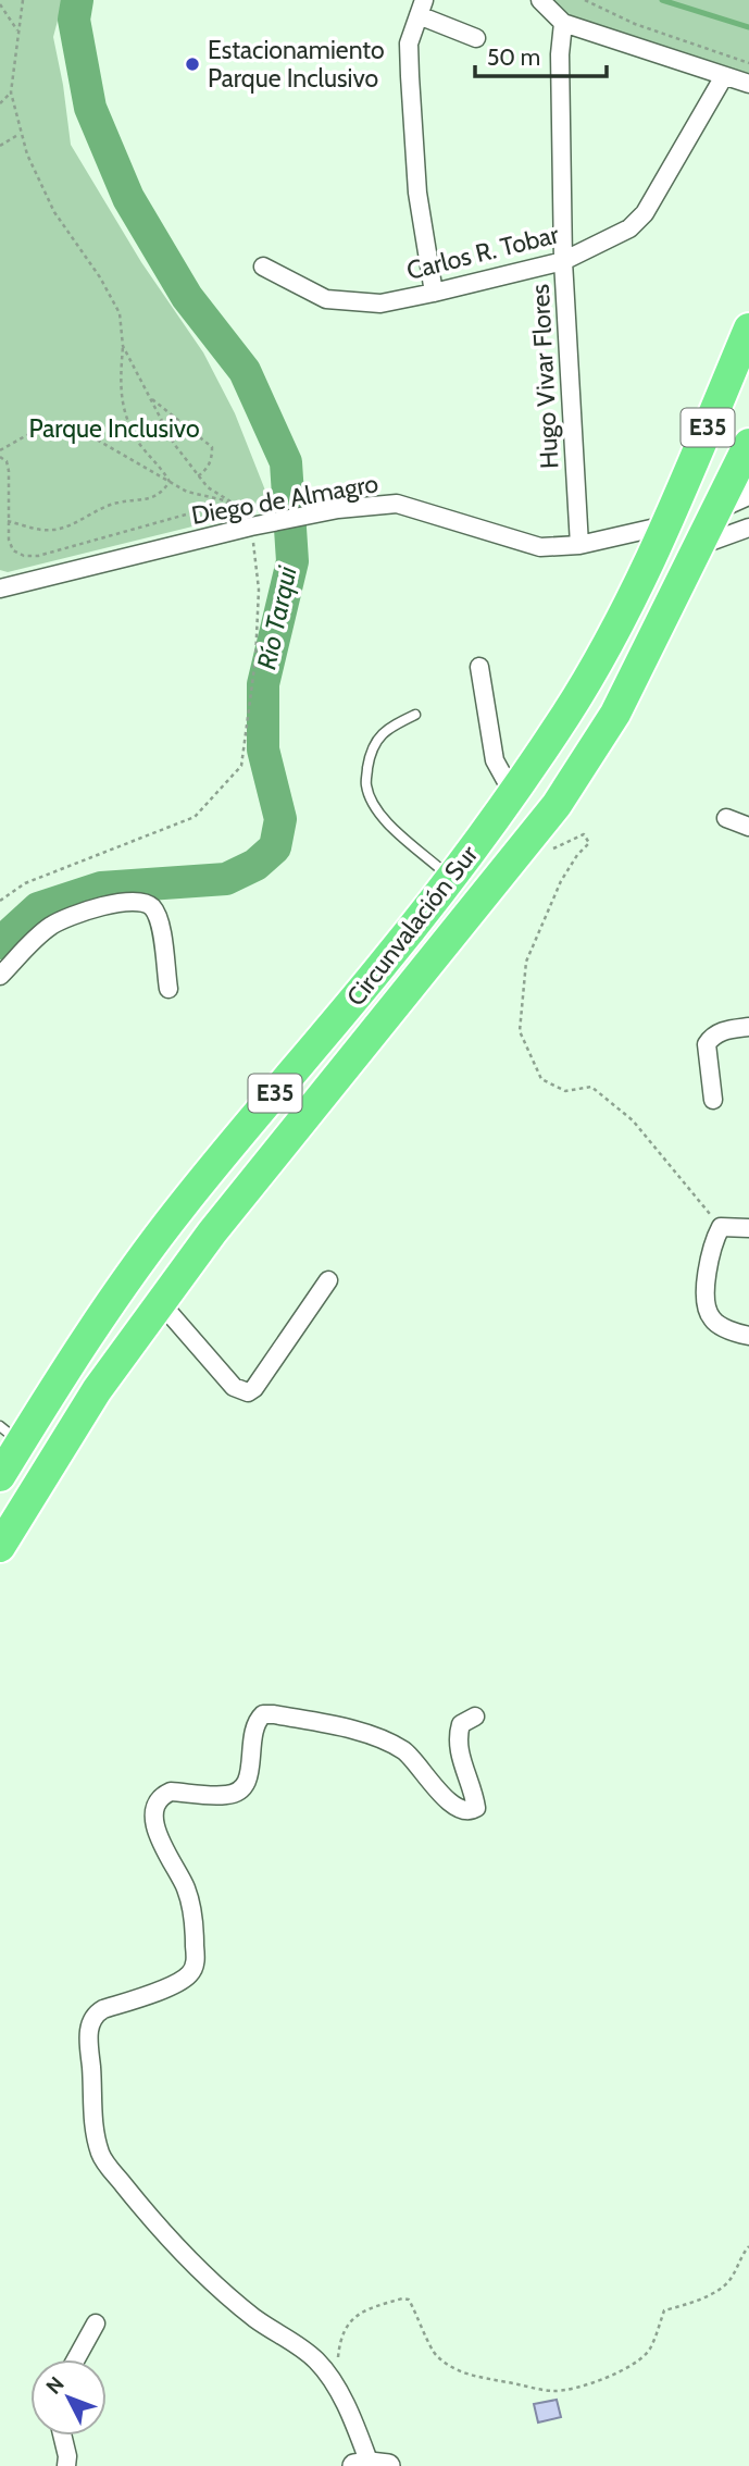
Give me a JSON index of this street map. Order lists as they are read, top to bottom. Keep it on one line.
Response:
{"streets":{"highway":["E35","Circunvalación Sur"],"street":["Carlos R. Tobar","Hugo Vivar Flores","Diego de Almagro"]},"crossings":[["Carlos R. Tobar","Hugo Vivar Flores"],["Hugo Vivar Flores","Diego de Almagro"],["Diego de Almagro","Circunvalación Sur"]],"water":["Río Tarqui"],"parks":["Parque Inclusivo"],"places":["Estacionamiento Parque Inclusivo"],"scale_bar":"50 m","north":"top left"}
